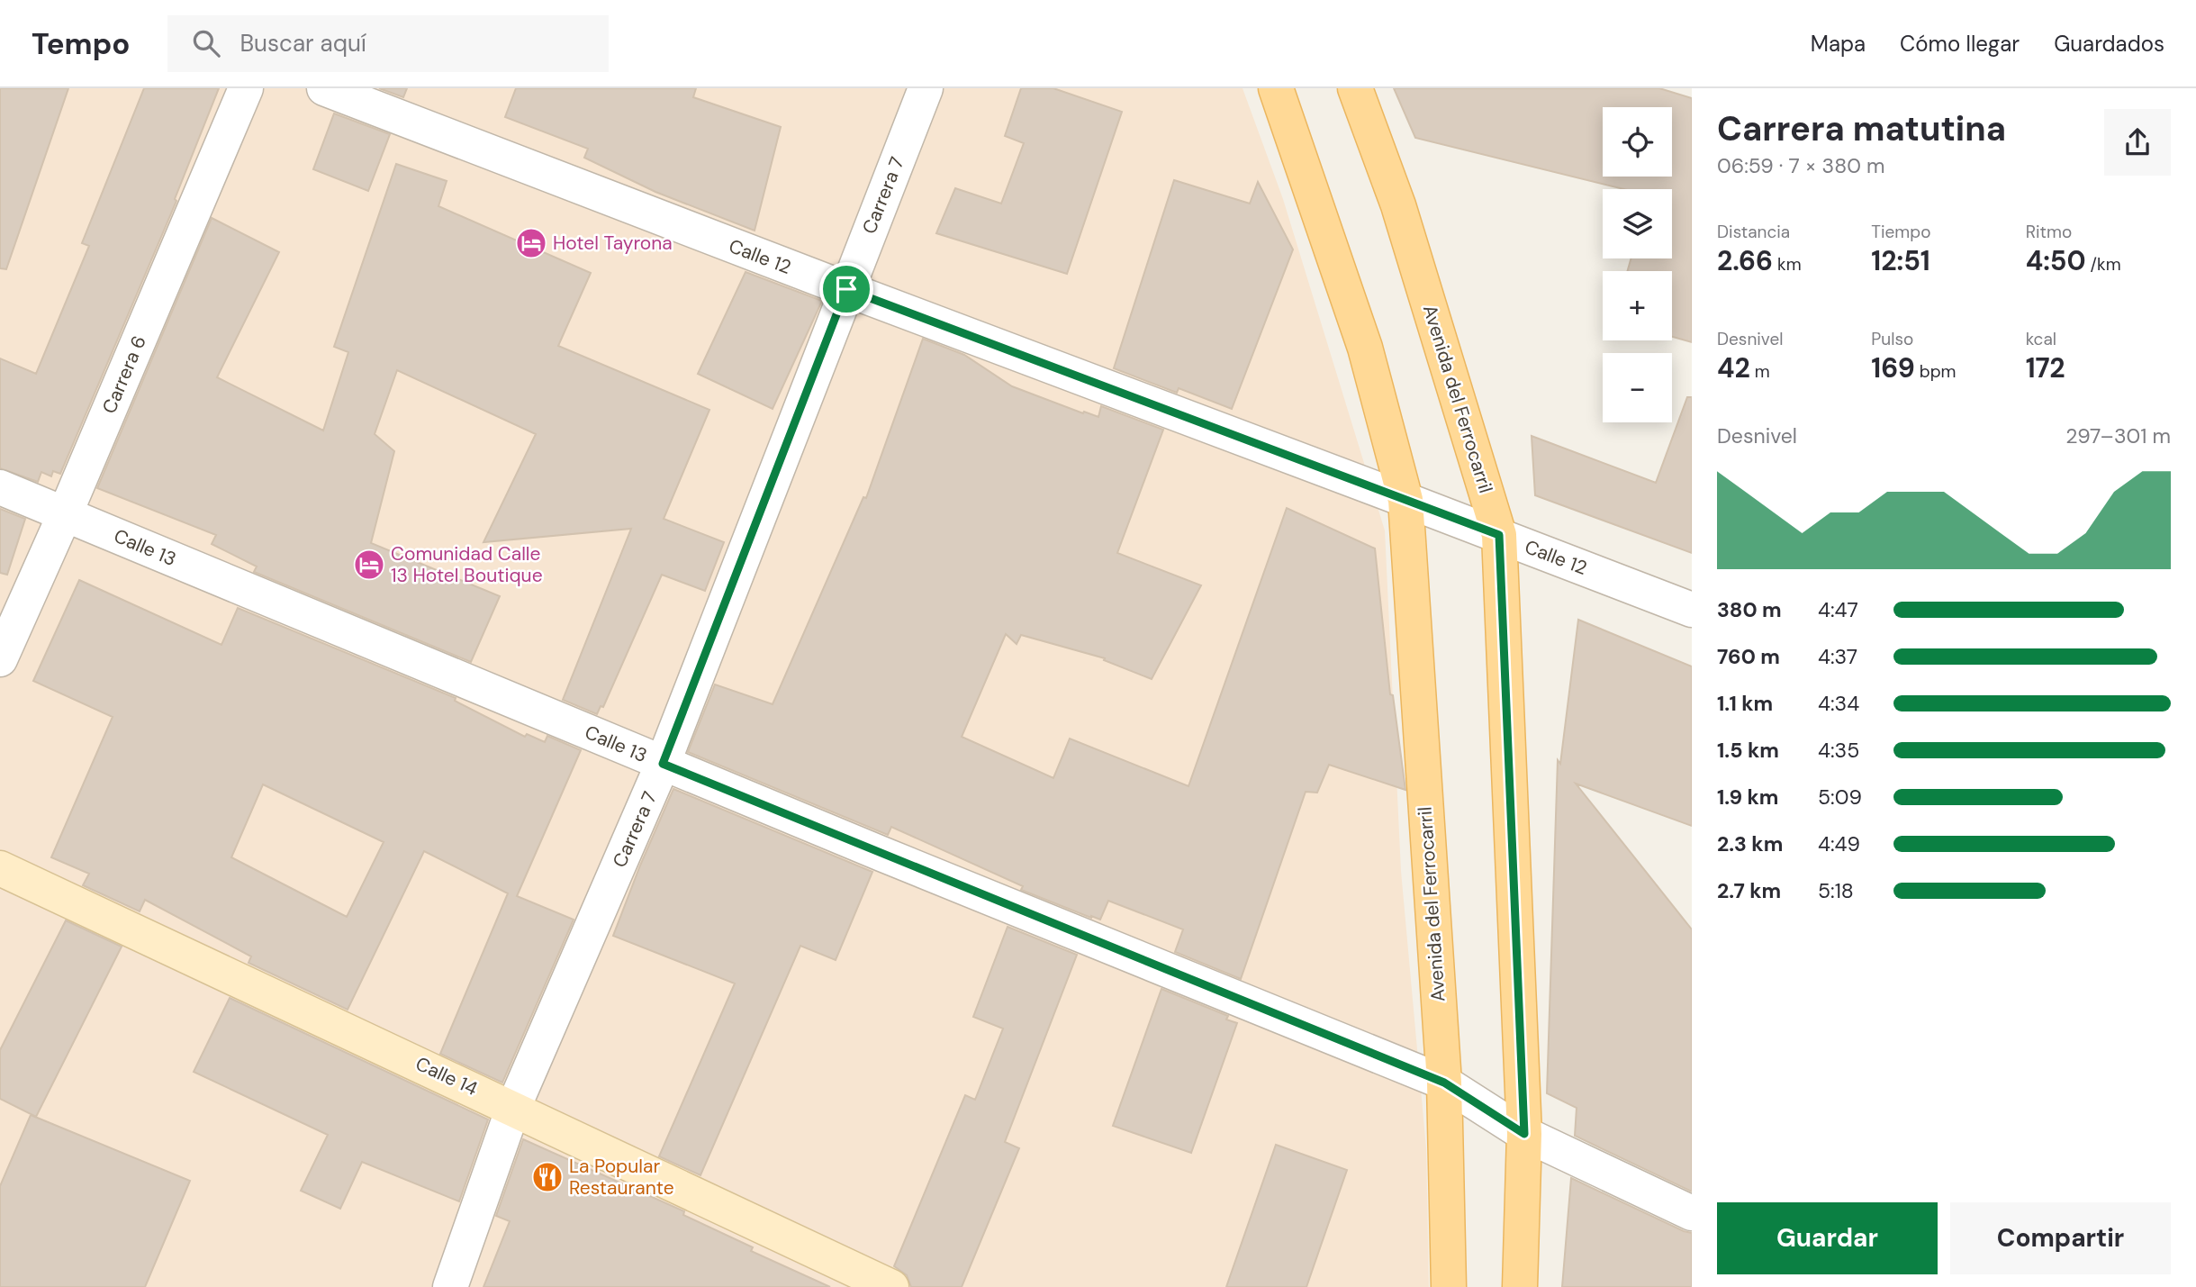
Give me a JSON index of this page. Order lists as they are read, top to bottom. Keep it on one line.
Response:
{"streets":{"main road":["Avenida del Ferrocarril"],"street":["Carrera 7","Calle 12","Carrera 6","Calle 13","Calle 14"]},"crossings":[["Carrera 7","Calle 12"],["Carrera 7","Calle 13"],["Carrera 7","Calle 14"],["Calle 12","Avenida del Ferrocarril"],["Carrera 6","Calle 13"],["Avenida del Ferrocarril","Calle 13"]],"places":{"hotel":["Hotel Tayrona","Comunidad Calle 13 Hotel Boutique"],"restaurant":["La Popular Restaurante"]},"page":{"header":"Tempo","search":"Buscar aquí","nav":["Mapa","Cómo llegar","Guardados"],"heading":["Carrera matutina","06:59 · 7 × 380 m"],"map_buttons":["+","−"],"stats":[["Distancia","2.66 km"],["Tiempo","12:51"],["Ritmo","4:50 /km"],["Desnivel","42 m"],["Pulso","169 bpm"],["kcal","172"]],"chart":["Desnivel","297–301 m"],"list":[{"name":"380 m","note":"4:47"},{"name":"760 m","note":"4:37"},{"name":"1.1 km","note":"4:34"},{"name":"1.5 km","note":"4:35"},{"name":"1.9 km","note":"5:09"},{"name":"2.3 km","note":"4:49"},{"name":"2.7 km","note":"5:18"}],"buttons":["Guardar","Compartir"]}}
